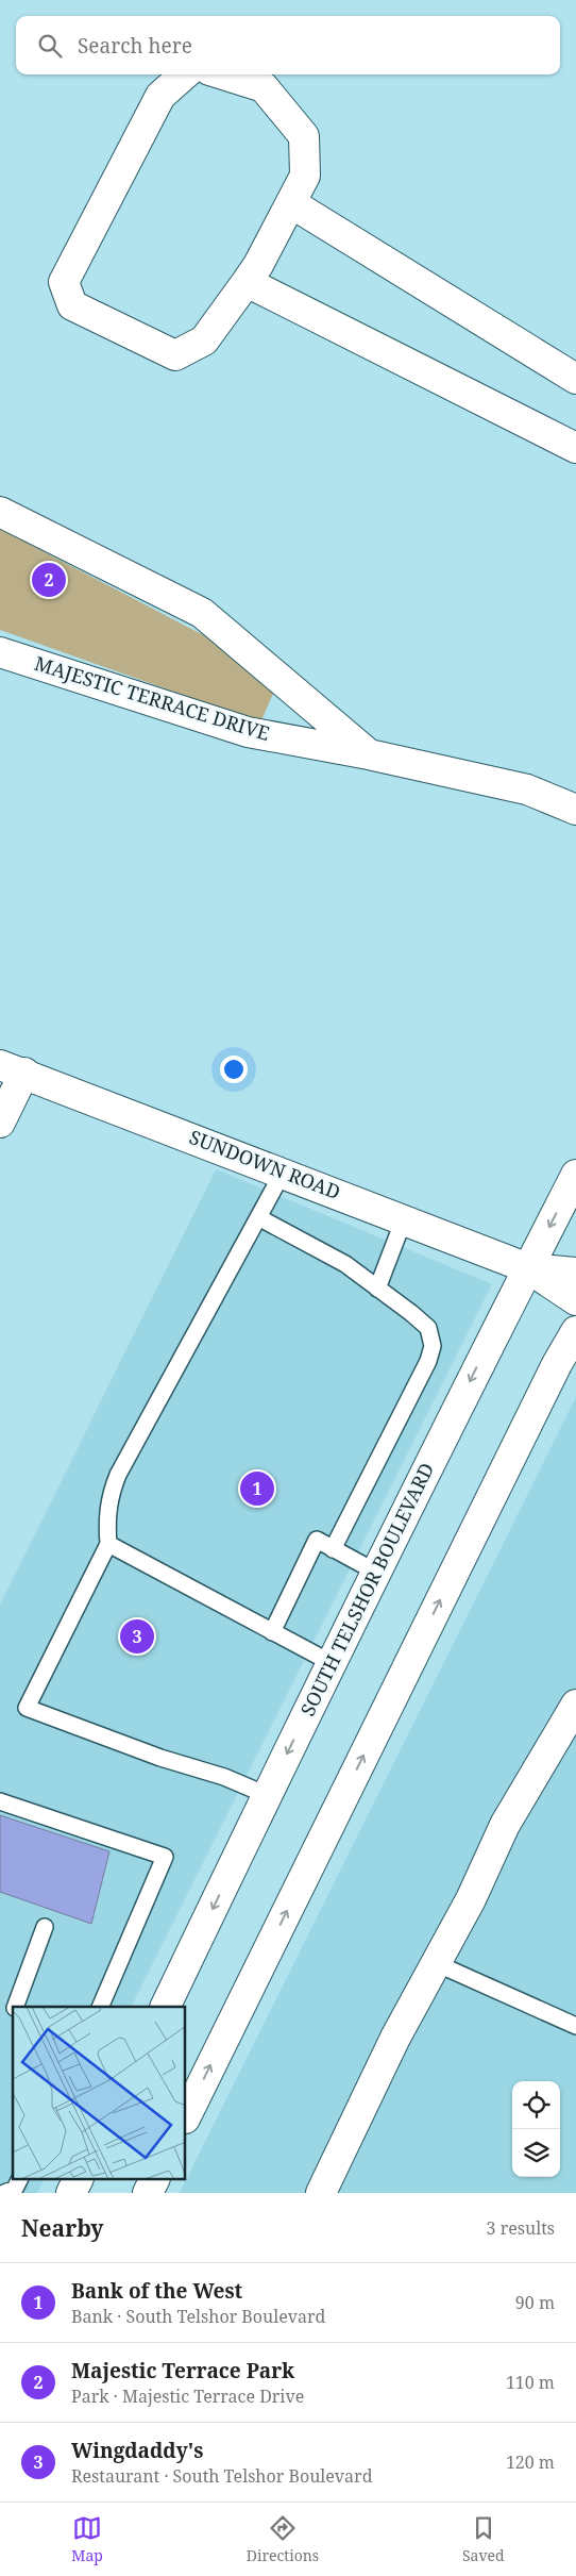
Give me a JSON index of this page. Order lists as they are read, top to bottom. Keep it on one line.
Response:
{"streets":{"street":["MAJESTIC TERRACE DRIVE","SUNDOWN ROAD","SOUTH TELSHOR BOULEVARD"]},"crossings":[["SUNDOWN ROAD","SOUTH TELSHOR BOULEVARD"]],"page":{"search":"Search here","pins":["2","1","3"],"heading":["Nearby","3 results"],"list":[{"mark":"1","name":"Bank of the West","note":"Bank · South Telshor Boulevard","value":"90 m"},{"mark":"2","name":"Majestic Terrace Park","note":"Park · Majestic Terrace Drive","value":"110 m"},{"mark":"3","name":"Wingdaddy's","note":"Restaurant · South Telshor Boulevard","value":"120 m"}],"nav":["Map","Directions","Saved"]}}
